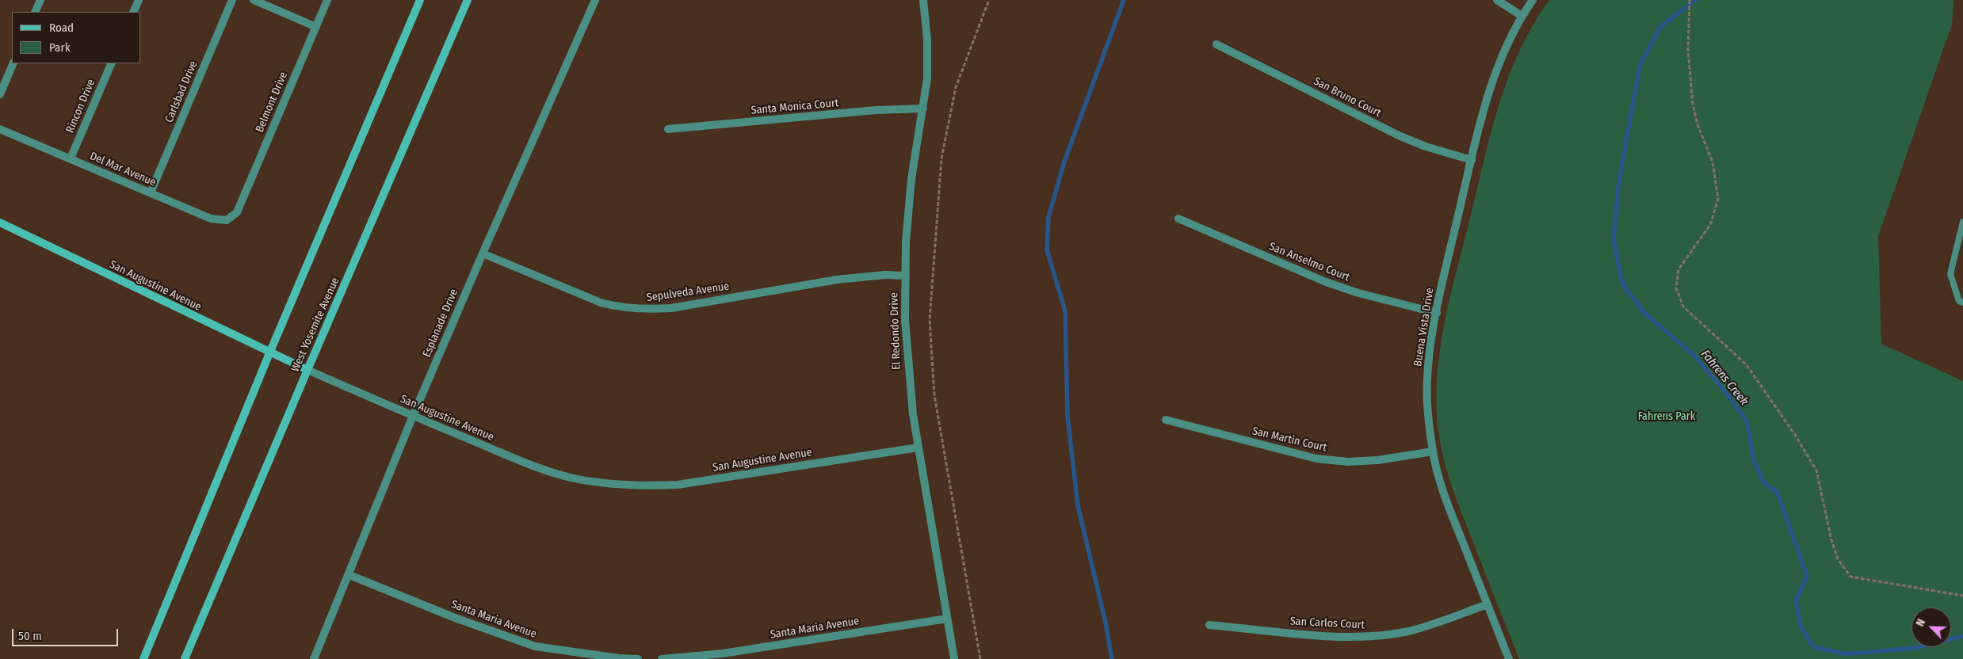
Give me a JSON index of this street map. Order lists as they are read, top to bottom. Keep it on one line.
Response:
{"streets":{"main road":["San Augustine Avenue","West Yosemite Avenue"],"street":["Carlsbad Drive","San Bruno Court","Belmont Drive","Rincon Drive","Santa Monica Court","Del Mar Avenue","San Anselmo Court","Sepulveda Avenue","Esplanade Drive","Buena Vista Drive","El Redondo Drive","San Martin Court","Santa Maria Avenue","San Carlos Court"]},"crossings":[["Carlsbad Drive","Del Mar Avenue"],["San Bruno Court","Buena Vista Drive"],["Belmont Drive","Del Mar Avenue"],["Rincon Drive","Del Mar Avenue"],["Santa Monica Court","El Redondo Drive"],["San Anselmo Court","Buena Vista Drive"],["San Augustine Avenue","Esplanade Drive"],["San Augustine Avenue","West Yosemite Avenue"],["San Augustine Avenue","El Redondo Drive"],["Sepulveda Avenue","Esplanade Drive"],["Sepulveda Avenue","El Redondo Drive"],["Esplanade Drive","Santa Maria Avenue"],["Buena Vista Drive","San Martin Court"],["Buena Vista Drive","San Carlos Court"],["El Redondo Drive","Santa Maria Avenue"]],"water":["Fahrens Creek"],"parks":["Fahrens Park"],"legend":["Road","Park"],"scale_bar":"50 m","north":"top left"}
